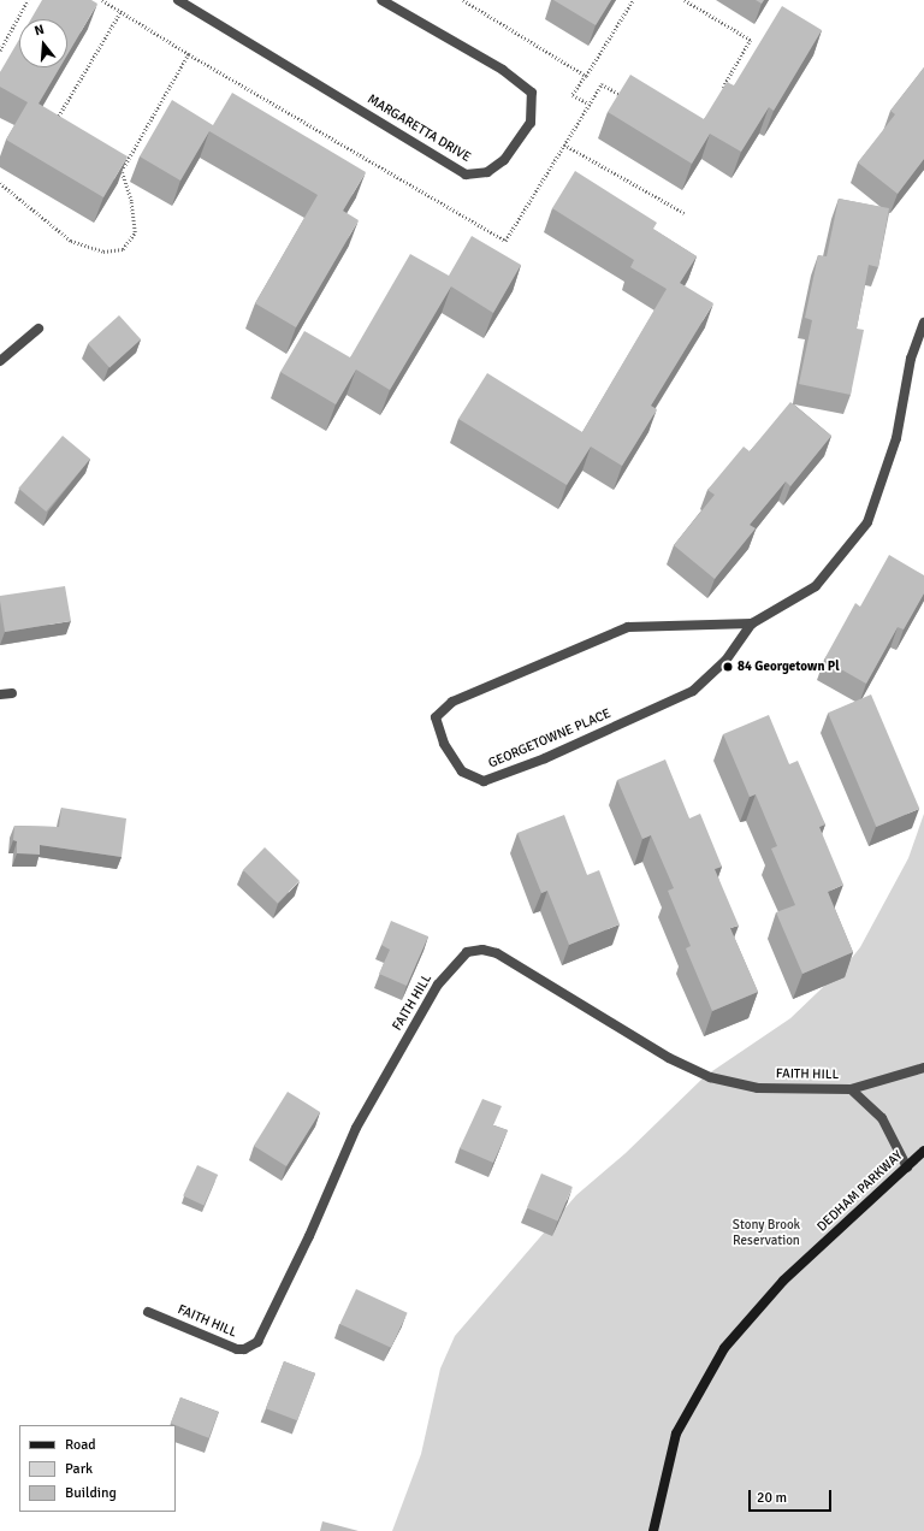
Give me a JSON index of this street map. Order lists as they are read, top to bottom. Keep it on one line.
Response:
{"streets":{"main road":["DEDHAM PARKWAY"],"street":["MARGARETTA DRIVE","GEORGETOWNE PLACE","FAITH HILL"]},"crossings":[["FAITH HILL","DEDHAM PARKWAY"]],"parks":["Stony Brook Reservation"],"places":["84 Georgetown Pl"],"legend":["Road","Park","Building"],"scale_bar":"20 m","north":"top"}
